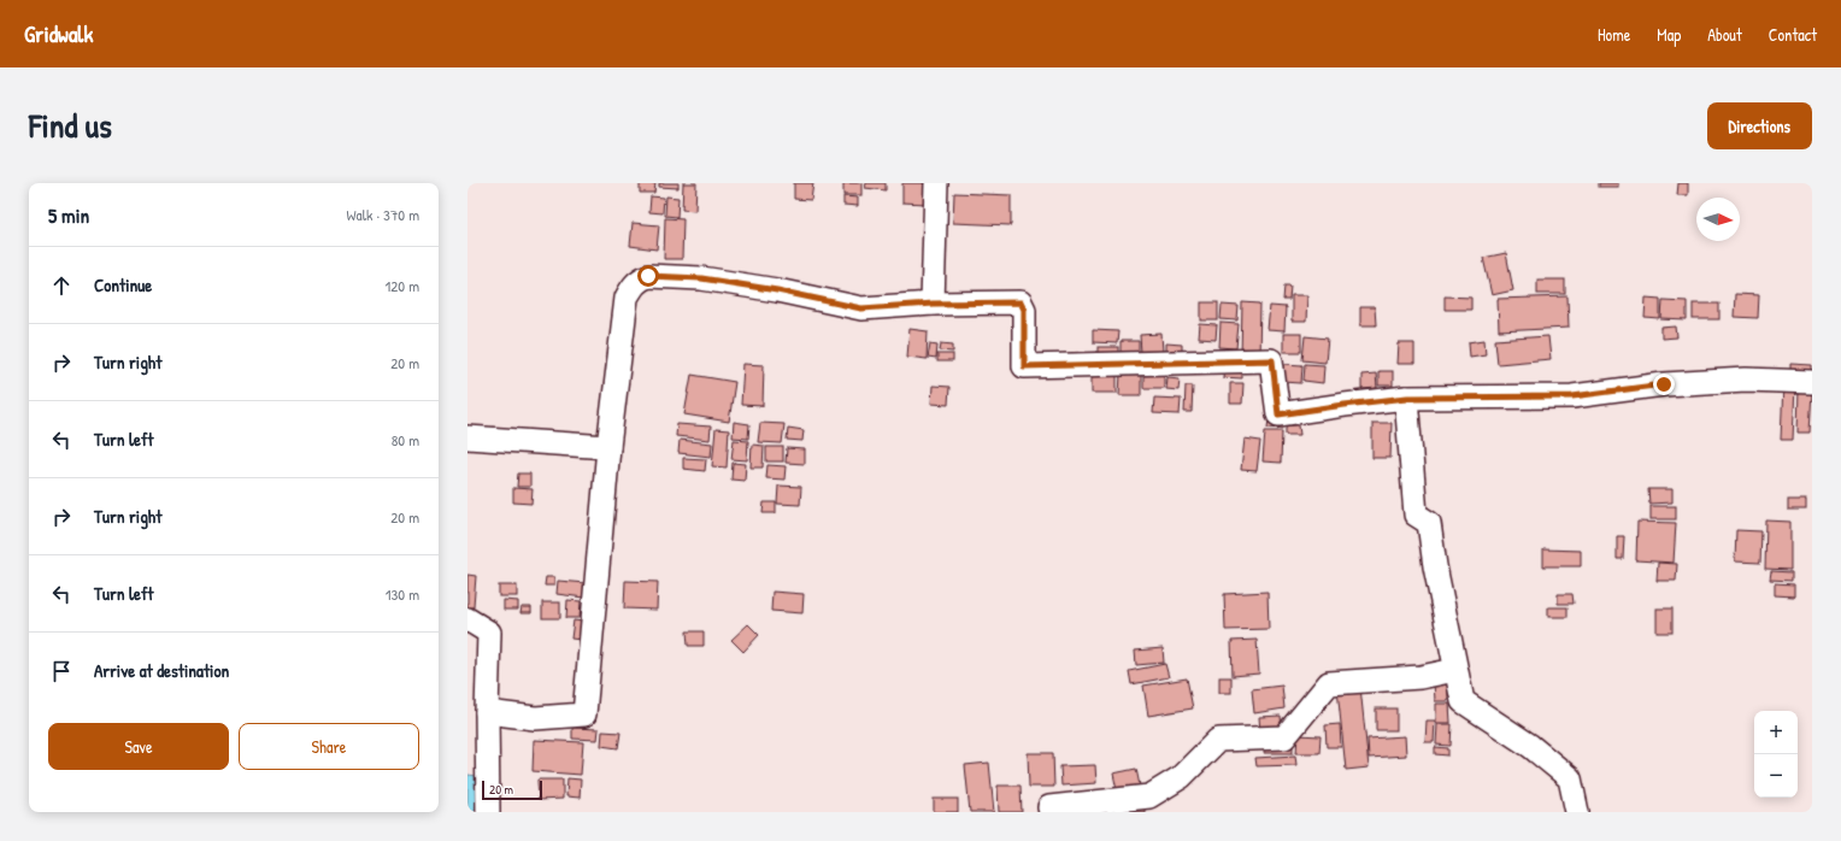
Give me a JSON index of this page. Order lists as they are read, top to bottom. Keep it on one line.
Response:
{"scale_bar":"20 m","north":"right","page":{"header":"Gridwalk","nav":["Home","Map","About","Contact"],"title":"Find us","buttons":["Directions",["Save","Share"]],"heading":["5 min","Walk · 370 m"],"list":[["Continue","120 m"],["Turn right","20 m"],["Turn left","80 m"],["Turn right","20 m"],["Turn left","130 m"],"Arrive at destination"],"map_buttons":["+","−"],"scale":"20 m"}}
